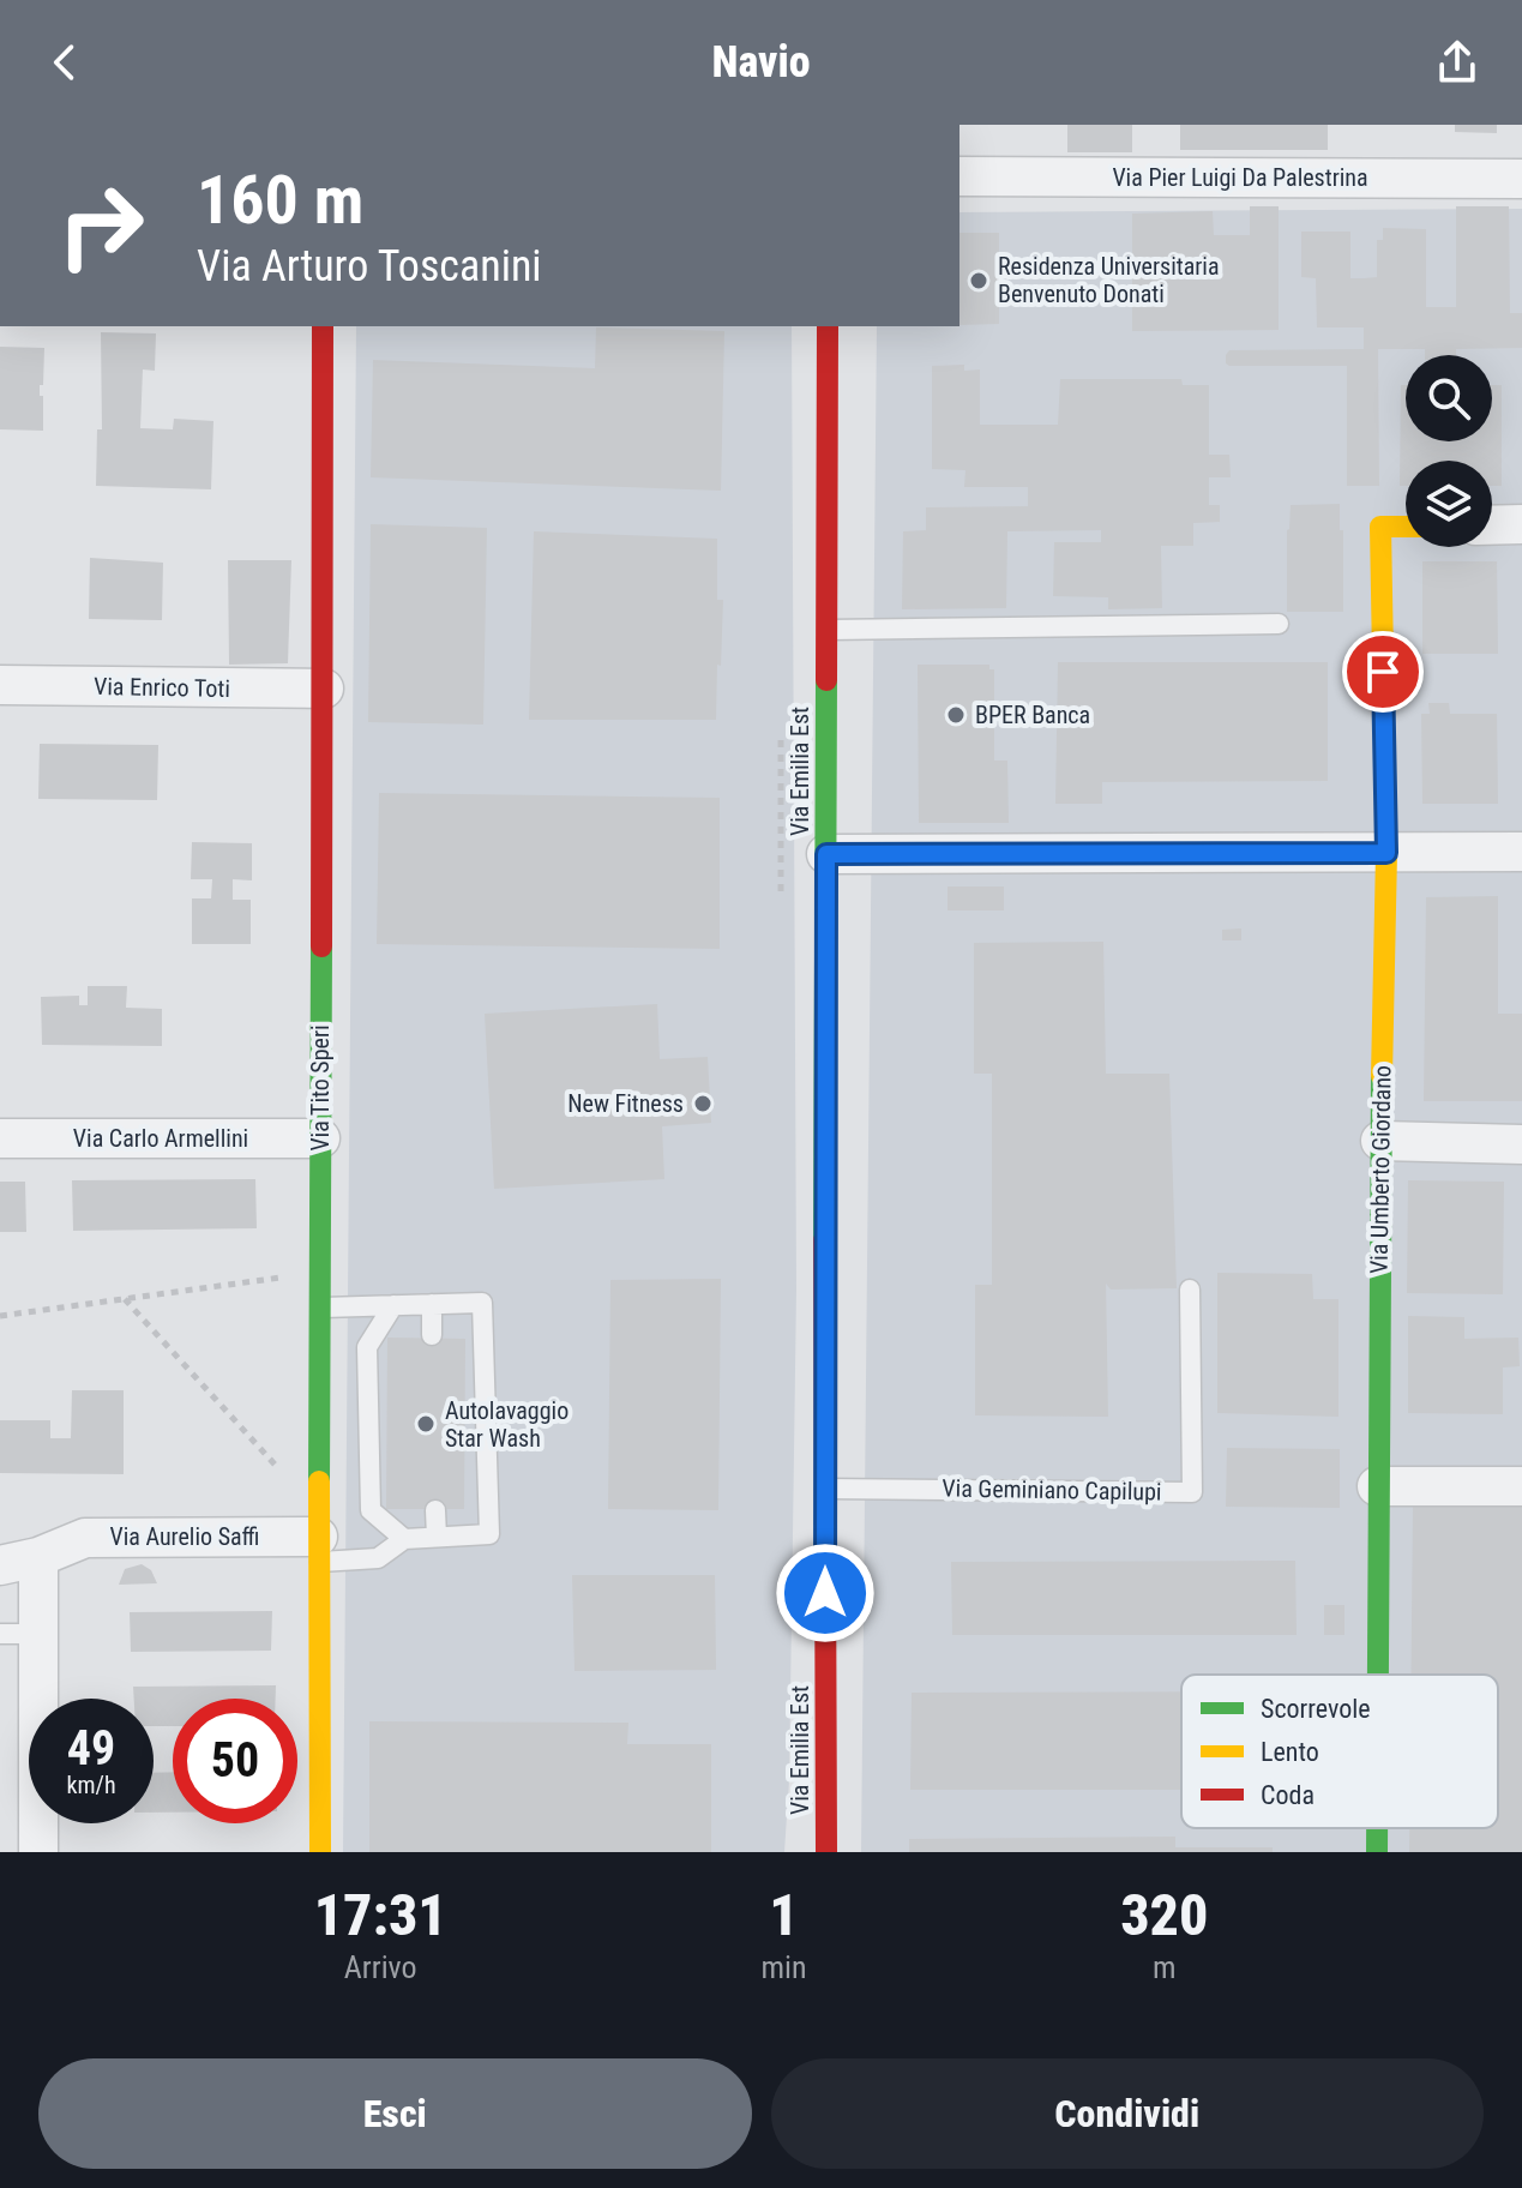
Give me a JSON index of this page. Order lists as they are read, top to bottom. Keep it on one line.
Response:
{"streets":{"street":["Via Pier Luigi Da Palestrina","Via Enrico Toti","Via Emilia Est","Via Tito Speri","Via Carlo Armellini","Via Umberto Giordano","Via Aurelio Saffi"],"lane":["Via Geminiano Capilupi"]},"crossings":[["Via Enrico Toti","Via Tito Speri"],["Via Emilia Est","Via Geminiano Capilupi"],["Via Tito Speri","Via Carlo Armellini"],["Via Tito Speri","Via Aurelio Saffi"]],"places":["Residenza Universitaria Benvenuto Donati","BPER Banca","New Fitness","Autolavaggio Star Wash"],"legend":["Scorrevole","Lento","Coda"],"page":{"header":"Navio","turn":["160 m","Via Arturo Toscanini"],"speed":"49 km/h","limit":"50","eta":["17:31","Arrivo","1","min","320","m"],"buttons":["Esci","Condividi"]}}
